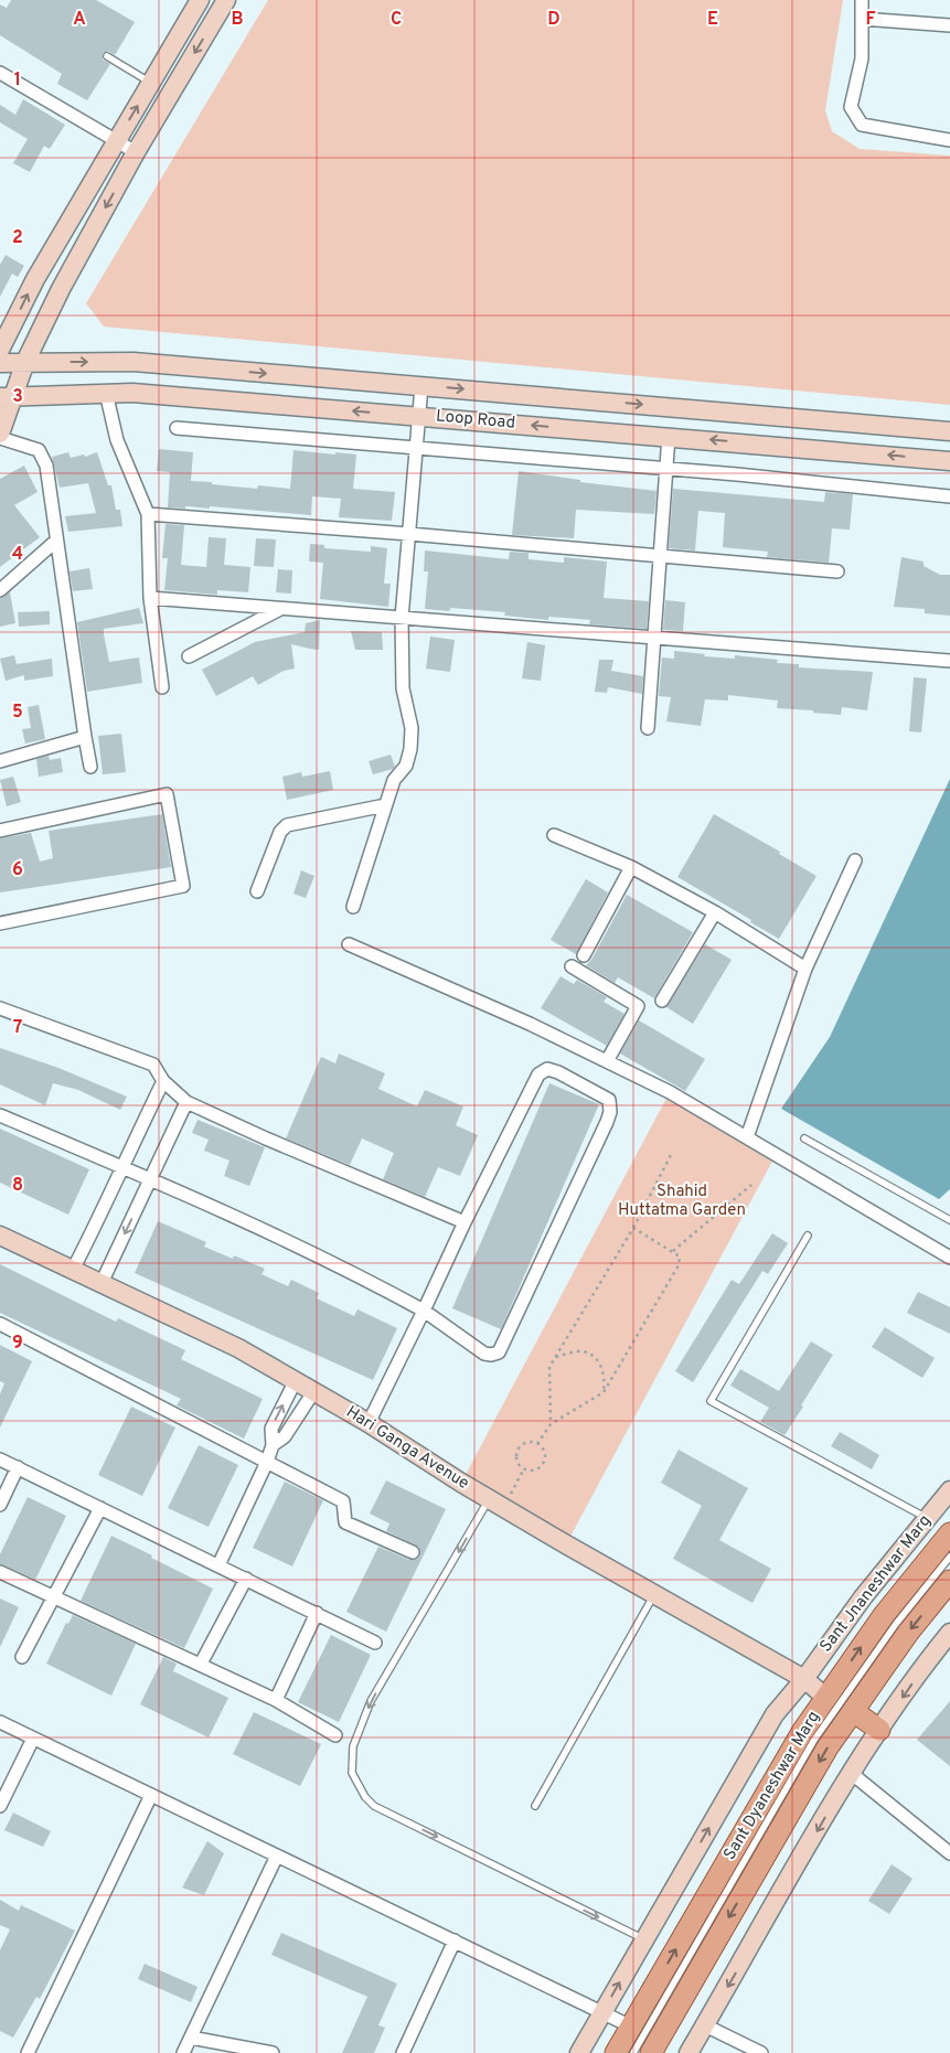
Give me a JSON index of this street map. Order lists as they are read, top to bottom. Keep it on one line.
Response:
{"streets":{"main road":["Sant Dyaneshwar Marg"],"street":["Loop Road","Hari Ganga Avenue","Sant Jnaneshwar Marg"]},"crossings":[["Hari Ganga Avenue","Sant Jnaneshwar Marg"],["Hari Ganga Avenue","Sant Dyaneshwar Marg"]],"parks":["Shahid Huttatma Garden"],"grid":{"columns":["A","B","C","D","E","F"],"rows":["1","2","3","4","5","6","7","8","9"]}}
